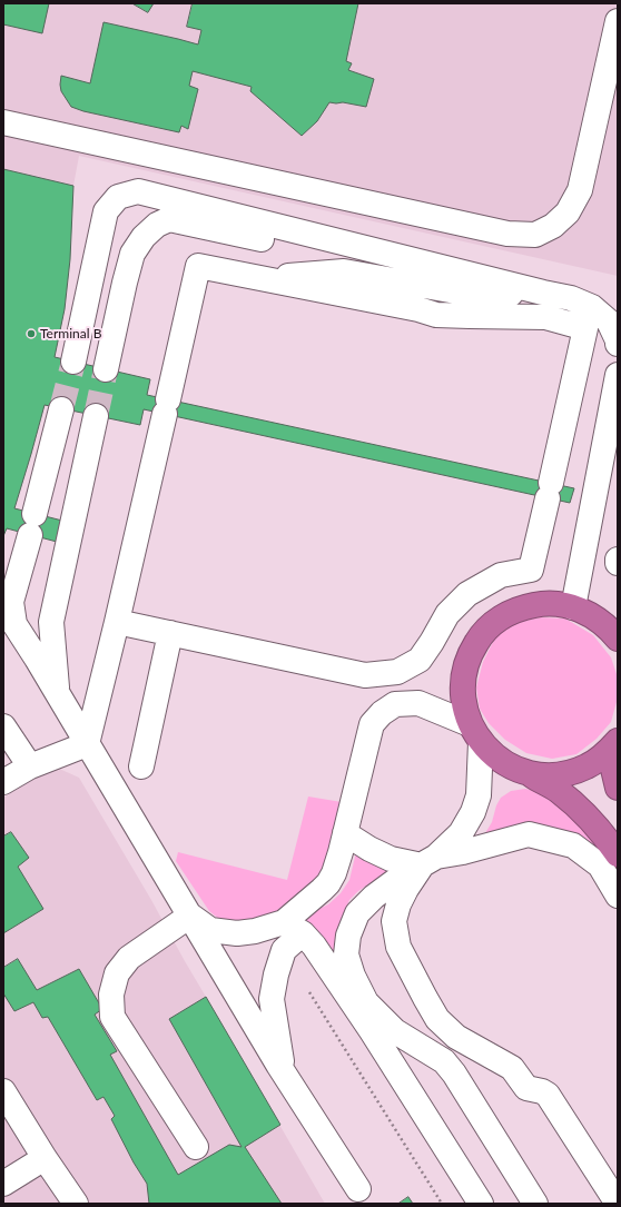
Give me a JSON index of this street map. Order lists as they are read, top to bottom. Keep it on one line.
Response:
{"places":["Terminal B"]}
